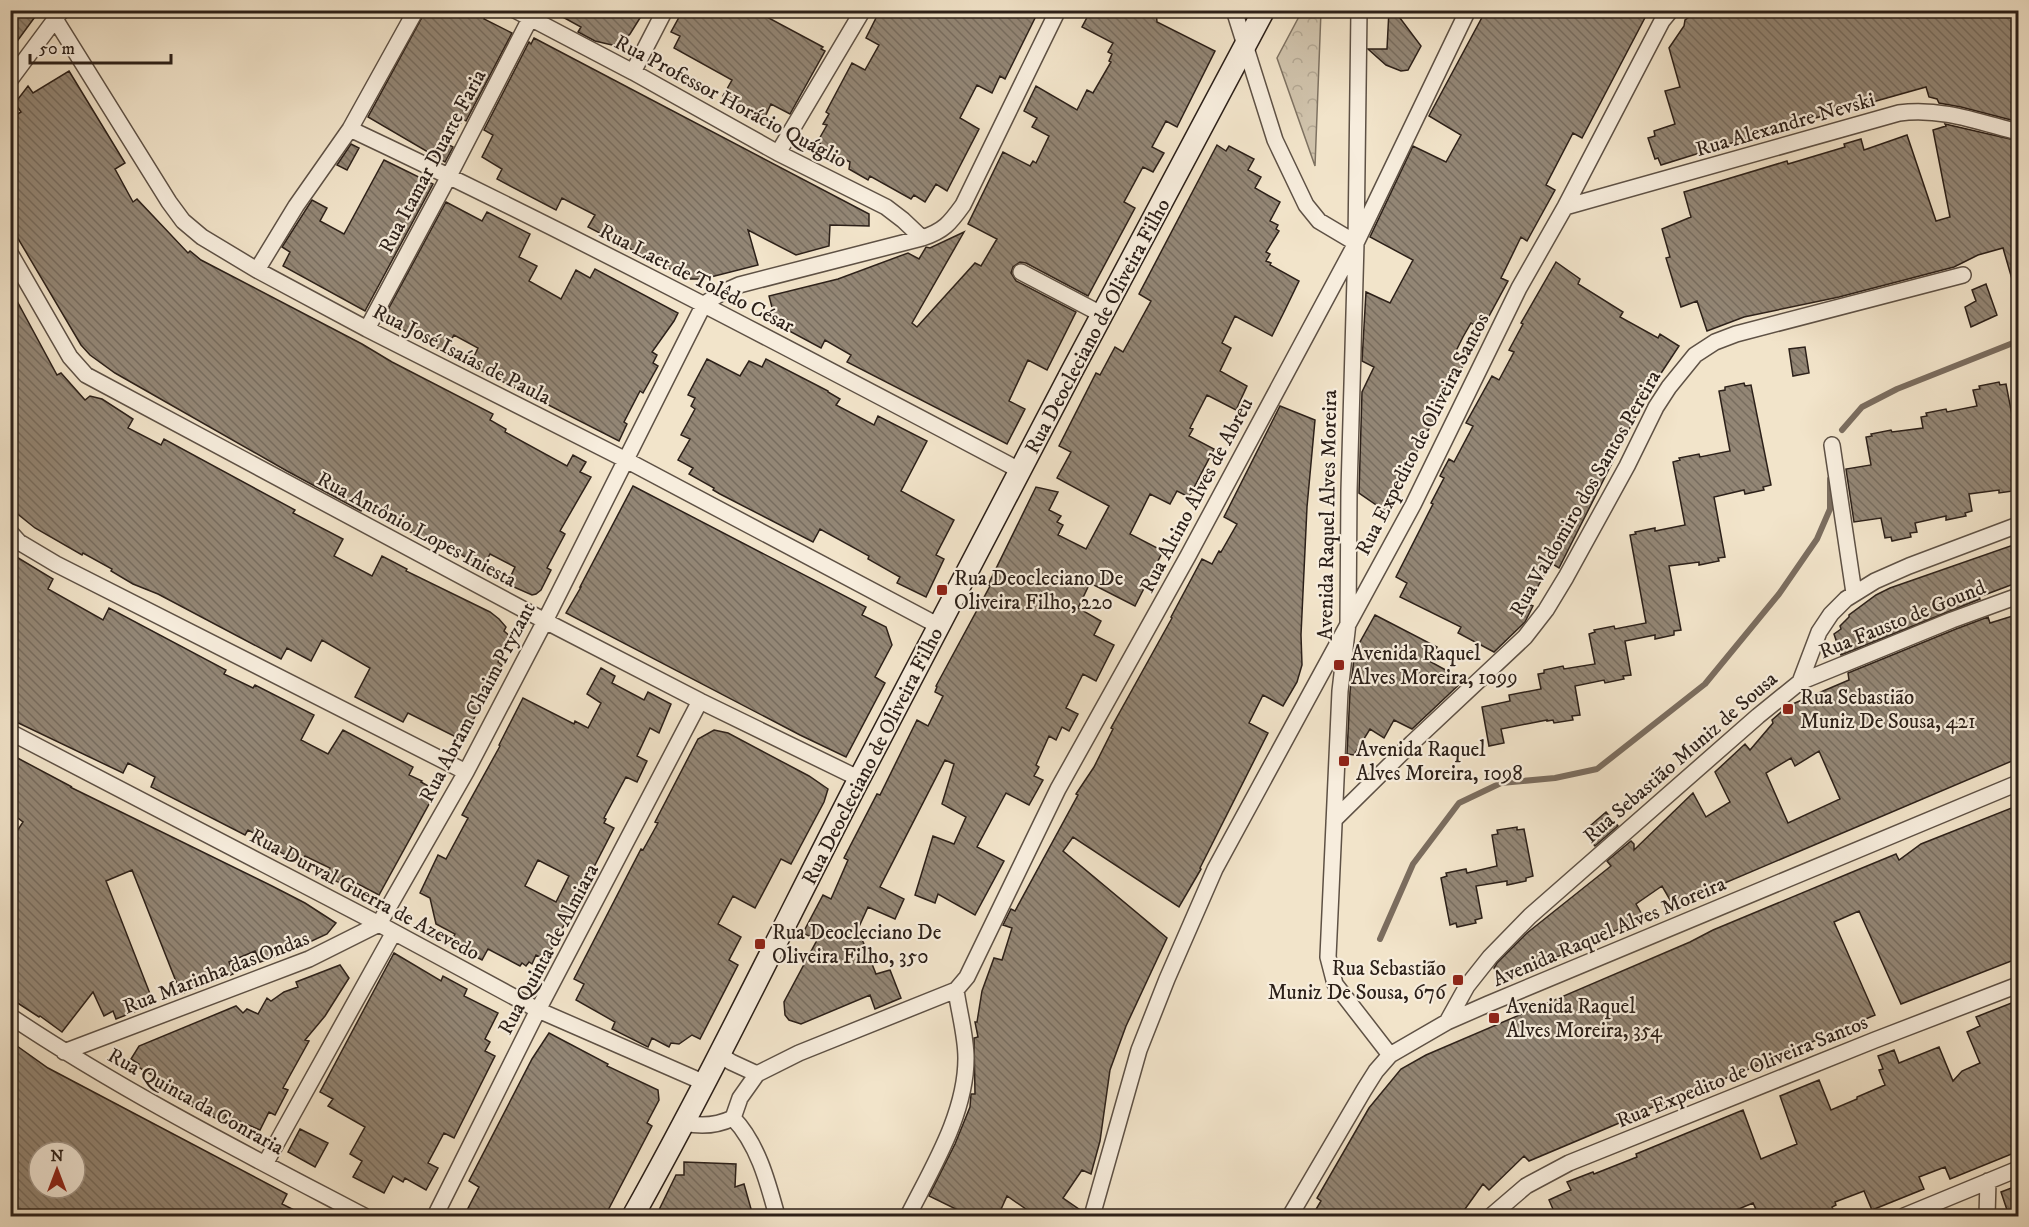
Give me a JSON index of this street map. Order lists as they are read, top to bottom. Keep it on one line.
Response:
{"streets":{"street":["Rua Professor Horácio Quáglio","Rua Alexandre Nevski","Rua Itamar Duarte Faria","Rua Laet de Tolêdo César","Rua Deocleciano de Oliveira Filho","Rua José Isaías de Paula","Rua Expedito de Oliveira Santos","Rua Valdomiro dos Santos Pereira","Rua Altino Alves de Abreu","Avenida Raquel Alves Moreira","Rua Antônio Lopes Iniesta","Rua Fausto de Gound","Rua Abram Chaim Pryzant","Rua Sebastião Muniz de Sousa","Rua Durval Guerra de Azevedo","Rua Quinta de Almiara","Rua Marinha das Ondas","Rua Quinta da Conraria"]},"crossings":[["Rua Professor Horácio Quáglio","Rua Itamar Duarte Faria"],["Rua Alexandre Nevski","Rua Expedito de Oliveira Santos"],["Rua Itamar Duarte Faria","Rua Laet de Tolêdo César"],["Rua Itamar Duarte Faria","Rua José Isaías de Paula"],["Rua Laet de Tolêdo César","Rua Deocleciano de Oliveira Filho"],["Rua Laet de Tolêdo César","Rua Abram Chaim Pryzant"],["Rua Deocleciano de Oliveira Filho","Rua José Isaías de Paula"],["Rua Deocleciano de Oliveira Filho","Rua Antônio Lopes Iniesta"],["Rua Deocleciano de Oliveira Filho","Rua Durval Guerra de Azevedo"],["Rua José Isaías de Paula","Rua Abram Chaim Pryzant"],["Rua Expedito de Oliveira Santos","Avenida Raquel Alves Moreira"],["Rua Valdomiro dos Santos Pereira","Avenida Raquel Alves Moreira"],["Rua Altino Alves de Abreu","Avenida Raquel Alves Moreira"],["Avenida Raquel Alves Moreira","Rua Sebastião Muniz de Sousa"],["Rua Antônio Lopes Iniesta","Rua Abram Chaim Pryzant"],["Rua Antônio Lopes Iniesta","Rua Quinta de Almiara"],["Rua Fausto de Gound","Rua Sebastião Muniz de Sousa"],["Rua Abram Chaim Pryzant","Rua Durval Guerra de Azevedo"],["Rua Abram Chaim Pryzant","Rua Marinha das Ondas"],["Rua Durval Guerra de Azevedo","Rua Quinta de Almiara"],["Rua Durval Guerra de Azevedo","Rua Marinha das Ondas"],["Rua Marinha das Ondas","Rua Quinta da Conraria"]],"places":{"transit":["Rua Deocleciano De Oliveira Filho, 220","Avenida Raquel Alves Moreira, 1099","Rua Sebastião Muniz De Sousa, 421","Avenida Raquel Alves Moreira, 1098","Rua Deocleciano De Oliveira Filho, 350","Rua Sebastião Muniz De Sousa, 676","Avenida Raquel Alves Moreira, 354"]},"scale_bar":"50 m","north":"top"}
